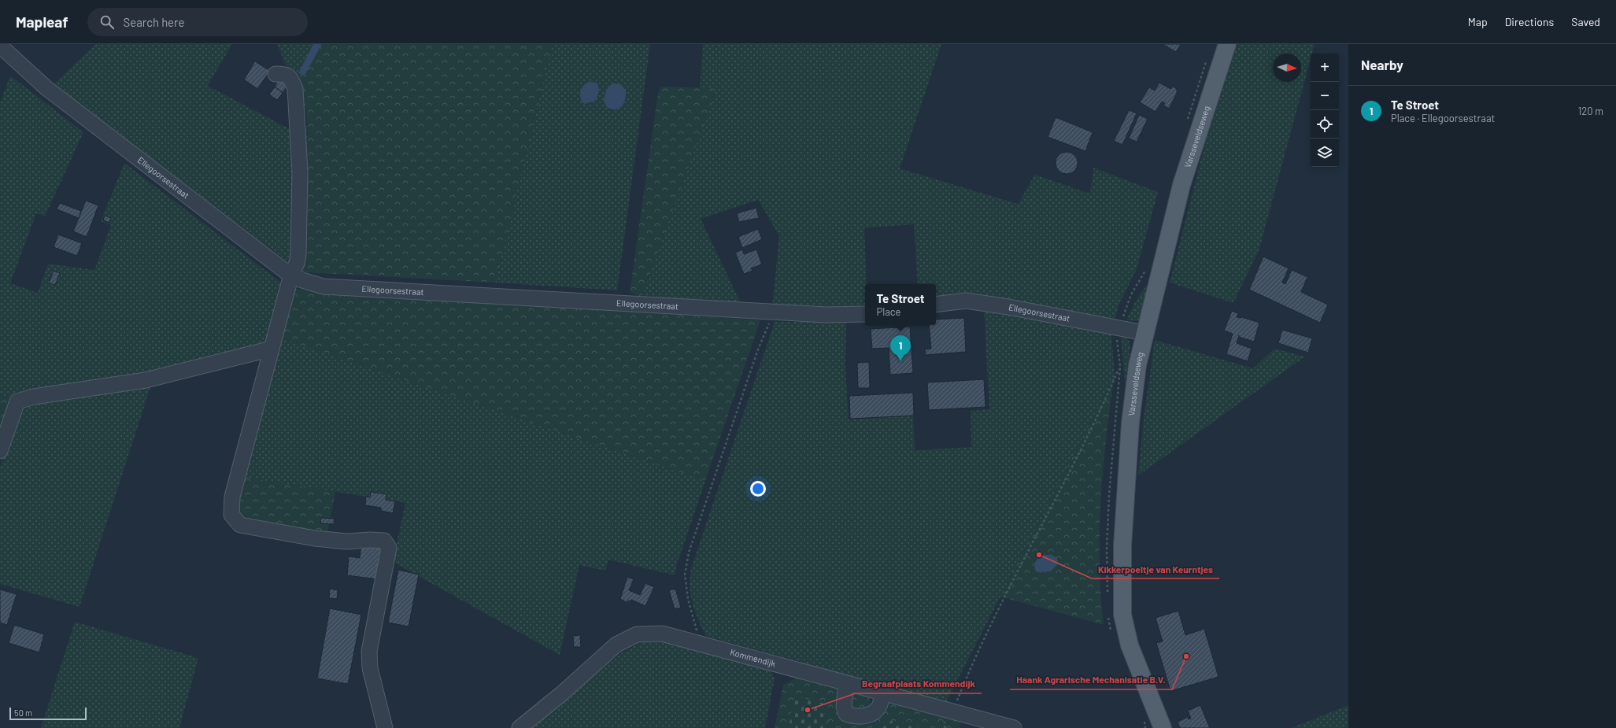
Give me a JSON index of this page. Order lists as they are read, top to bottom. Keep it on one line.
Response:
{"streets":{"main road":["Varsseveldseweg"],"street":["Ellegoorsestraat","Kommendijk"]},"crossings":[["Varsseveldseweg","Ellegoorsestraat"]],"places":["Kikkerpoeltje van Keurntjes","Haank Agrarische Mechanisatie B.V.","Begraafplaats Kommendijk"],"scale_bar":"50 m","north":"right","page":{"header":"Mapleaf","search":"Search here","nav":["Map","Directions","Saved"],"heading":"Nearby","map_buttons":["+","−"],"list":[{"mark":"1","name":"Te Stroet","note":"Place · Ellegoorsestraat","value":"120 m"}],"popup":["Te Stroet","Place"],"pins":"1","scale":"50 m"}}
